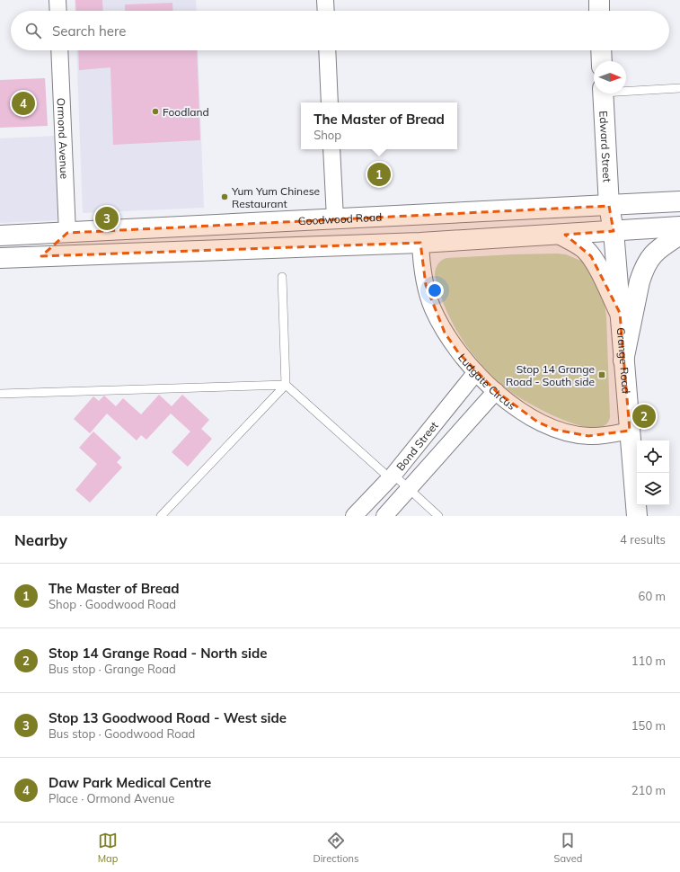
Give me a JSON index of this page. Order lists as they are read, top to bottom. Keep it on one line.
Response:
{"streets":{"main road":["Edward Street","Goodwood Road","Grange Road"],"street":["Ormond Avenue","Ludgate Circus","Bond Street"]},"crossings":[["Ormond Avenue","Goodwood Road"],["Edward Street","Goodwood Road"],["Edward Street","Grange Road"],["Goodwood Road","Grange Road"],["Grange Road","Ludgate Circus"],["Ludgate Circus","Bond Street"]],"places":{"other":["Foodland","Yum Yum Chinese Restaurant"],"transit":["Stop 14 Grange Road - South side"]},"north":"right","page":{"search":"Search here","pins":["4","1","3","2"],"popup":["The Master of Bread","Shop"],"heading":["Nearby","4 results"],"list":[{"mark":"1","name":"The Master of Bread","note":"Shop · Goodwood Road","value":"60 m"},{"mark":"2","name":"Stop 14 Grange Road - North side","note":"Bus stop · Grange Road","value":"110 m"},{"mark":"3","name":"Stop 13 Goodwood Road - West side","note":"Bus stop · Goodwood Road","value":"150 m"},{"mark":"4","name":"Daw Park Medical Centre","note":"Place · Ormond Avenue","value":"210 m"}],"nav":["Map","Directions","Saved"]}}
